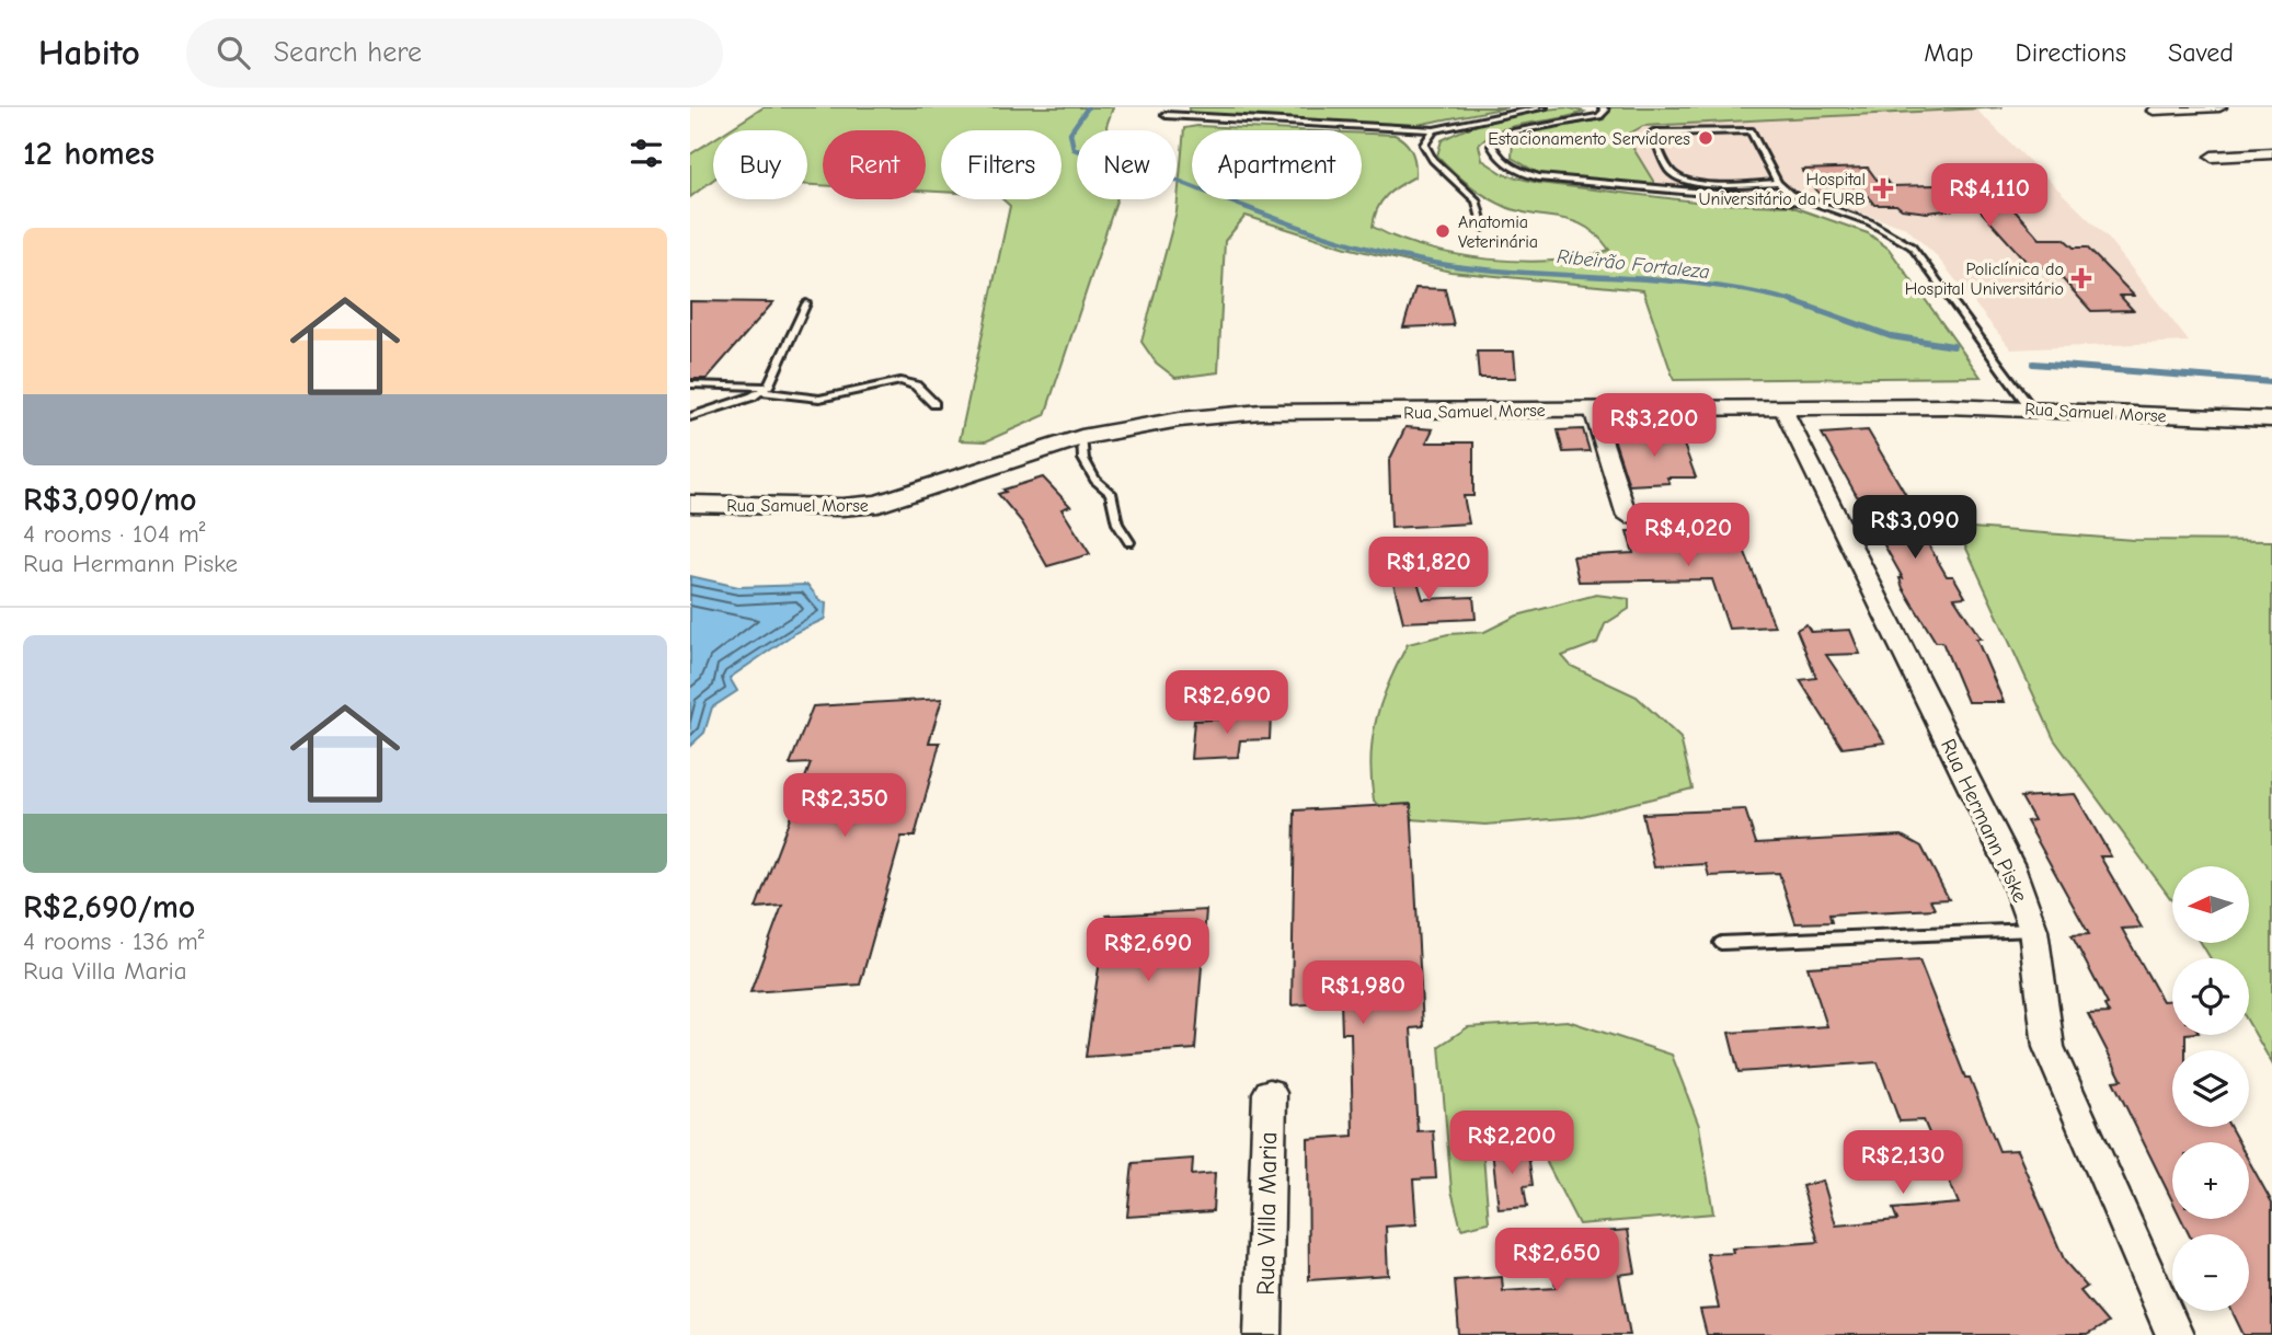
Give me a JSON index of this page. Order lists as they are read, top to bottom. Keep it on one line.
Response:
{"streets":{"street":["Rua Samuel Morse","Rua Hermann Piske","Rua Villa Maria"]},"crossings":[["Rua Samuel Morse","Rua Hermann Piske"]],"water":["Ribeirão Fortaleza"],"places":{"other":["Estacionamento Servidores","Anatomia Veterinária"],"health":["Hospital Universitário da FURB","Policlínica do Hospital Universitário"]},"north":"left","page":{"header":"Habito","search":"Search here","nav":["Map","Directions","Saved"],"heading":"12 homes","chip":["Buy","Rent","Filters","New","Apartment"],"price":["R$4,110","R$3,200","R$3,090","R$4,020","R$1,820","R$2,690","R$2,350","R$2,690","R$1,980","R$2,200","R$2,130","R$2,650"],"list":[{"name":"R$3,090/mo","note":"4 rooms · 104 m² · Rua Hermann Piske"},{"name":"R$2,690/mo","note":"4 rooms · 136 m² · Rua Villa Maria"}],"map_buttons":["+","−"]}}
